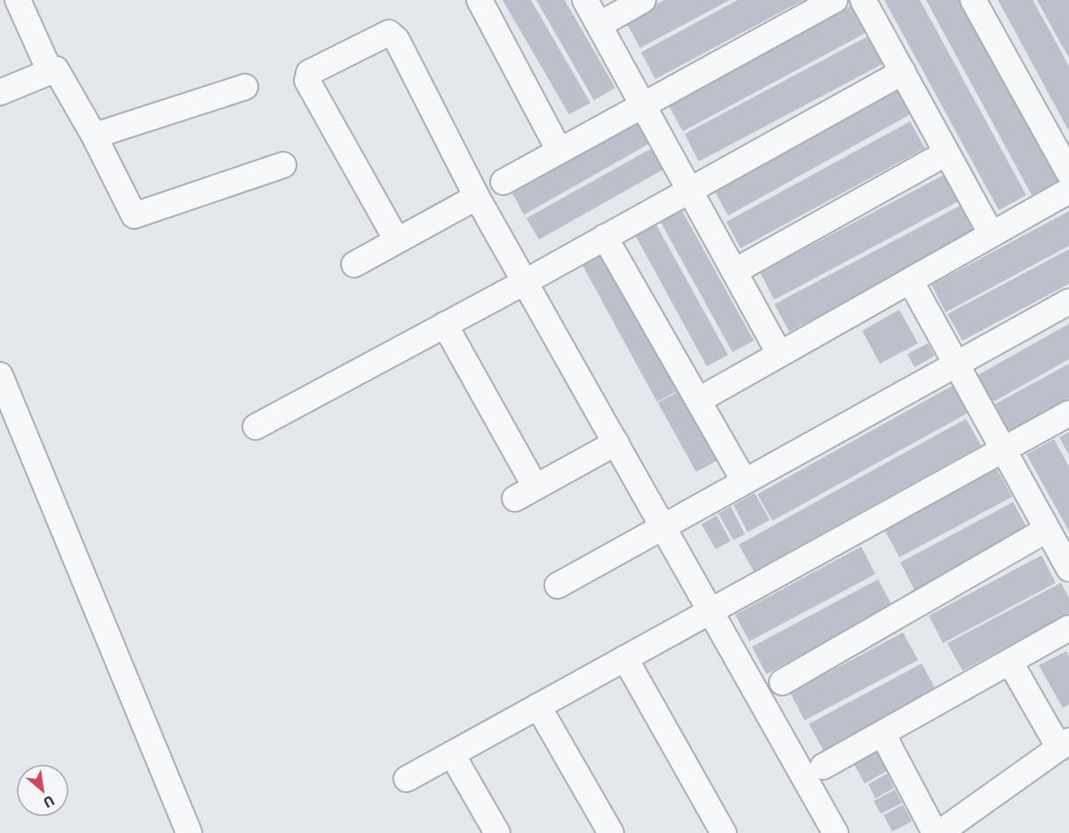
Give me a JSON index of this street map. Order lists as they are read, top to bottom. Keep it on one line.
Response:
{"north":"bottom right"}
